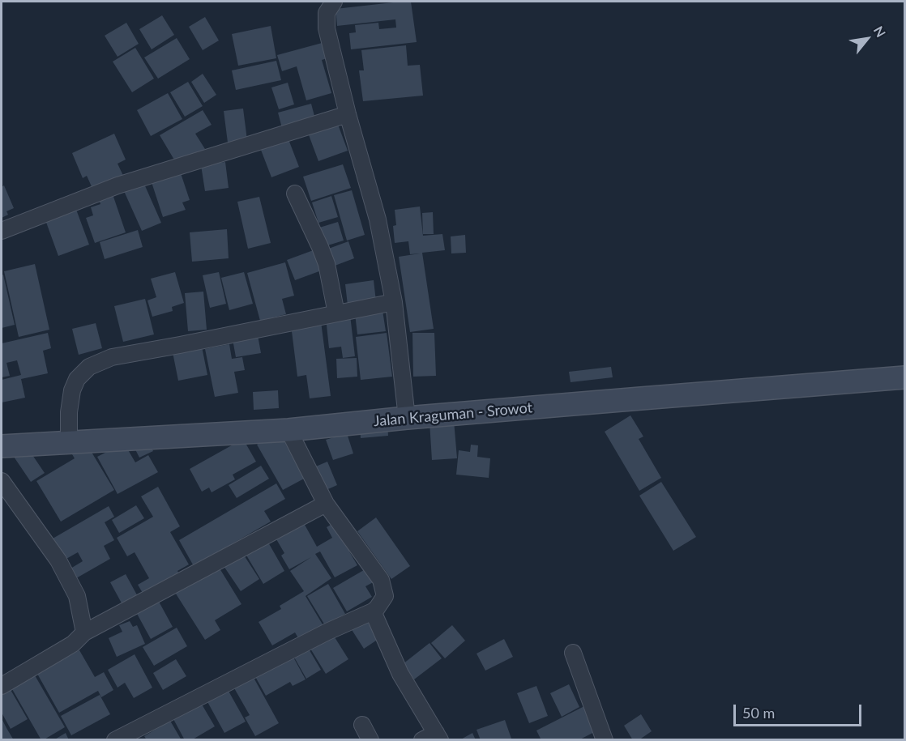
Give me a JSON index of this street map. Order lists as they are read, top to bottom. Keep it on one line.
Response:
{"streets":{"street":["Jalan Kraguman - Srowot"]},"scale_bar":"50 m","north":"top right"}
